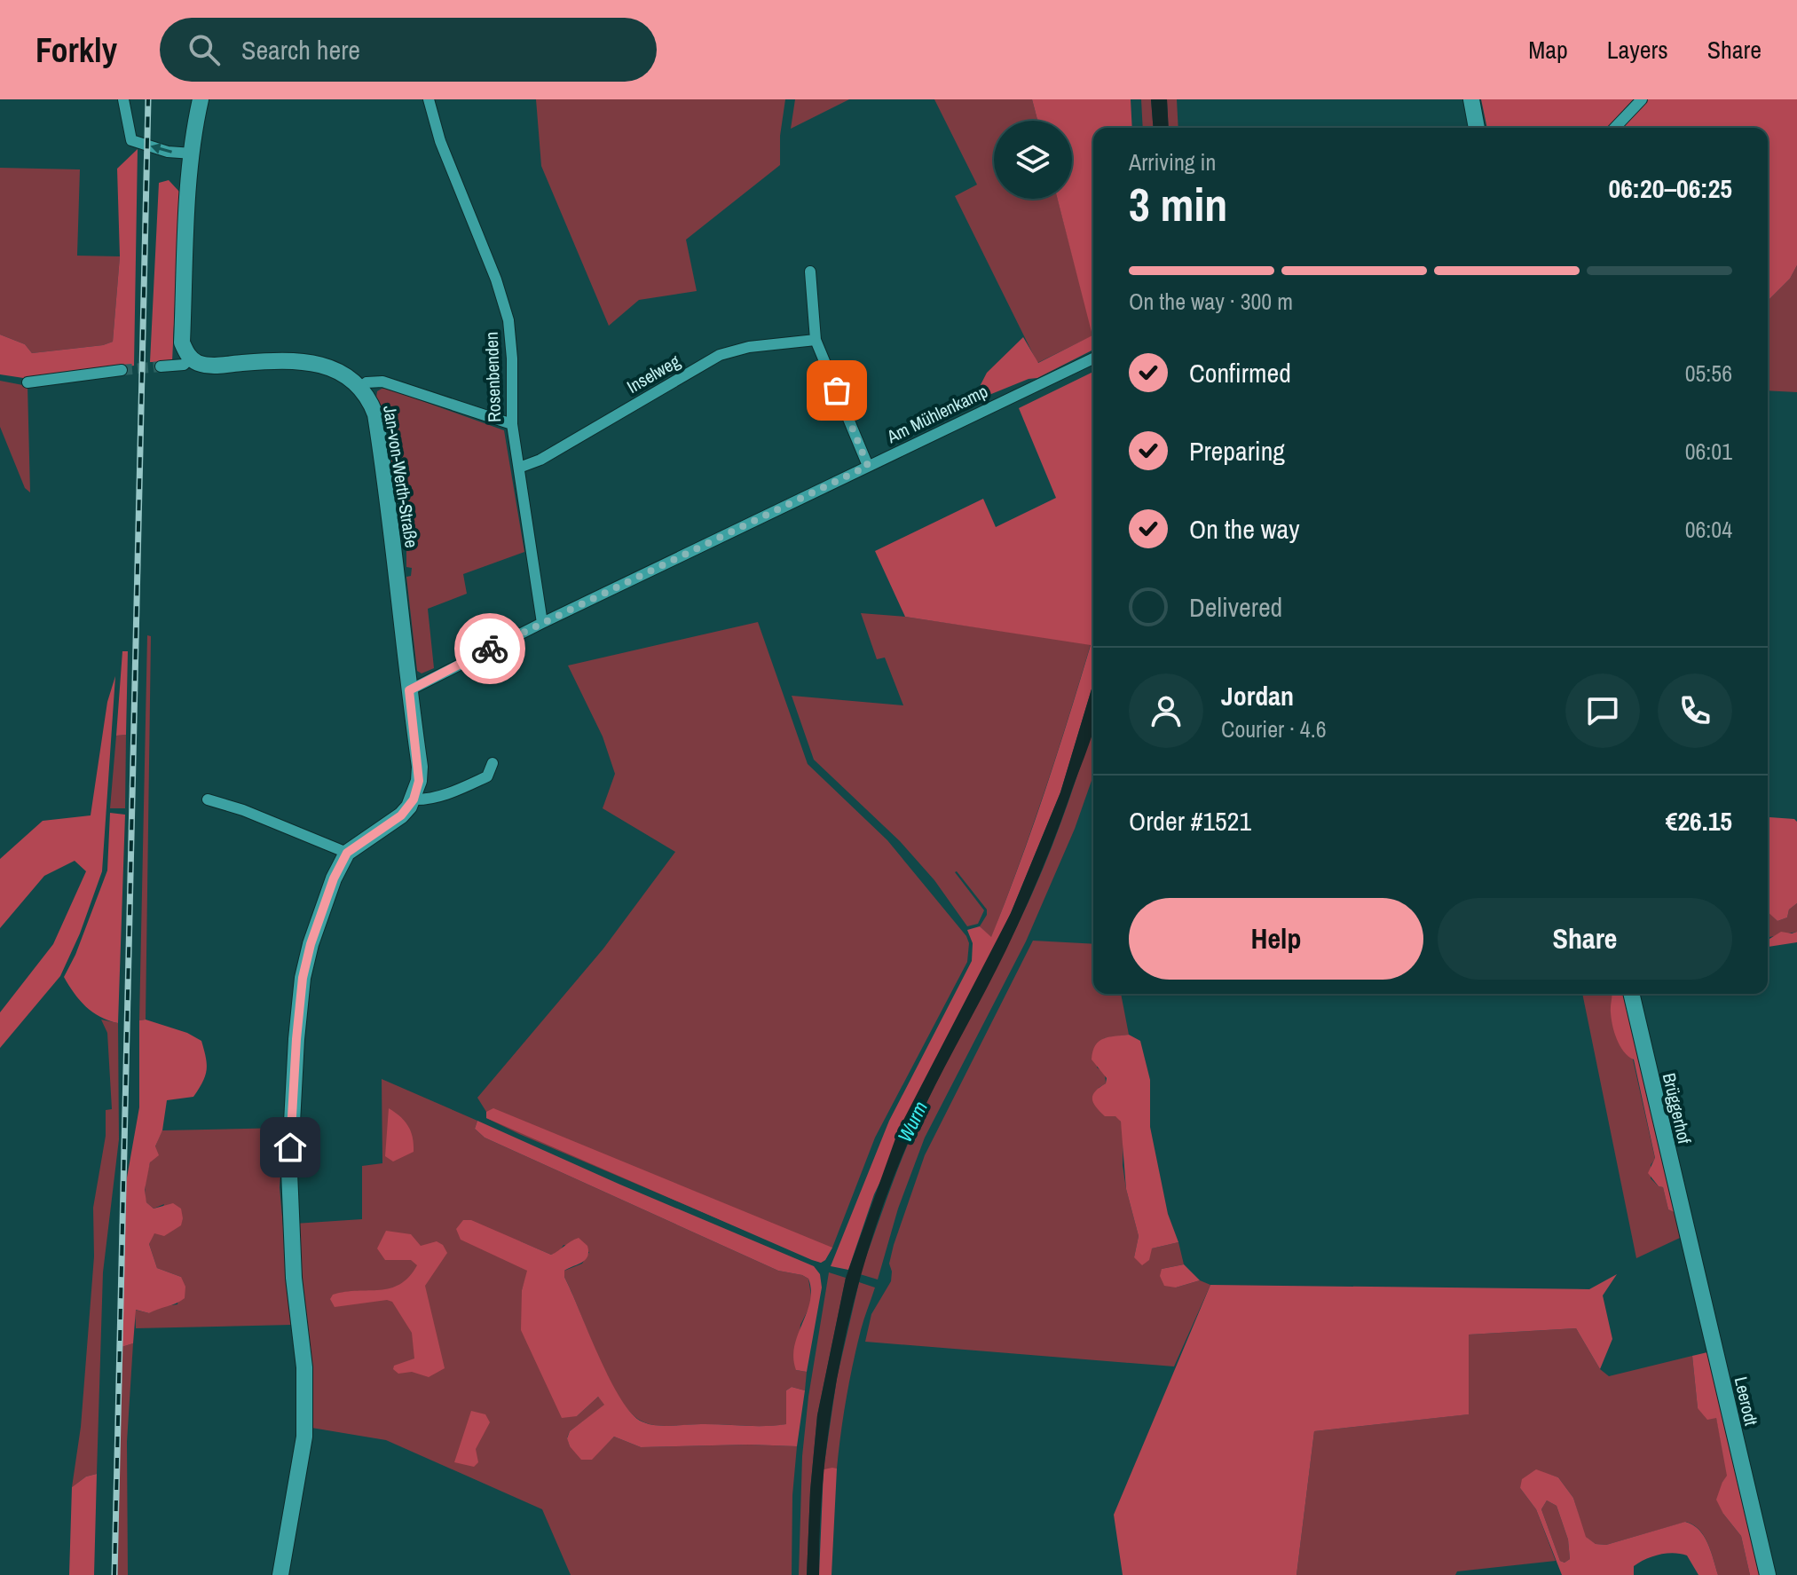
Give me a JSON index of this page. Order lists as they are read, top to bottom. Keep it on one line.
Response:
{"streets":{"main road":["Jan-von-Werth-Straße","Brüggerhof","Leerodt"],"street":["Inselweg","Rosenbenden","Am Mühlenkamp"]},"crossings":[["Inselweg","Rosenbenden"],["Rosenbenden","Am Mühlenkamp"],["Am Mühlenkamp","Jan-von-Werth-Straße"],["Brüggerhof","Leerodt"]],"water":["Wurm"],"page":{"header":"Forkly","search":"Search here","nav":["Map","Layers","Share"],"heading":["3 min","Arriving in","06:20–06:25"],"panel":["Jordan","Courier · 4.6","Order #1521","€26.15"],"bar":"On the way · 300 m","list":[["Confirmed","05:56"],["Preparing","06:01"],["On the way","06:04"],"Delivered"],"buttons":["Help","Share"]}}
